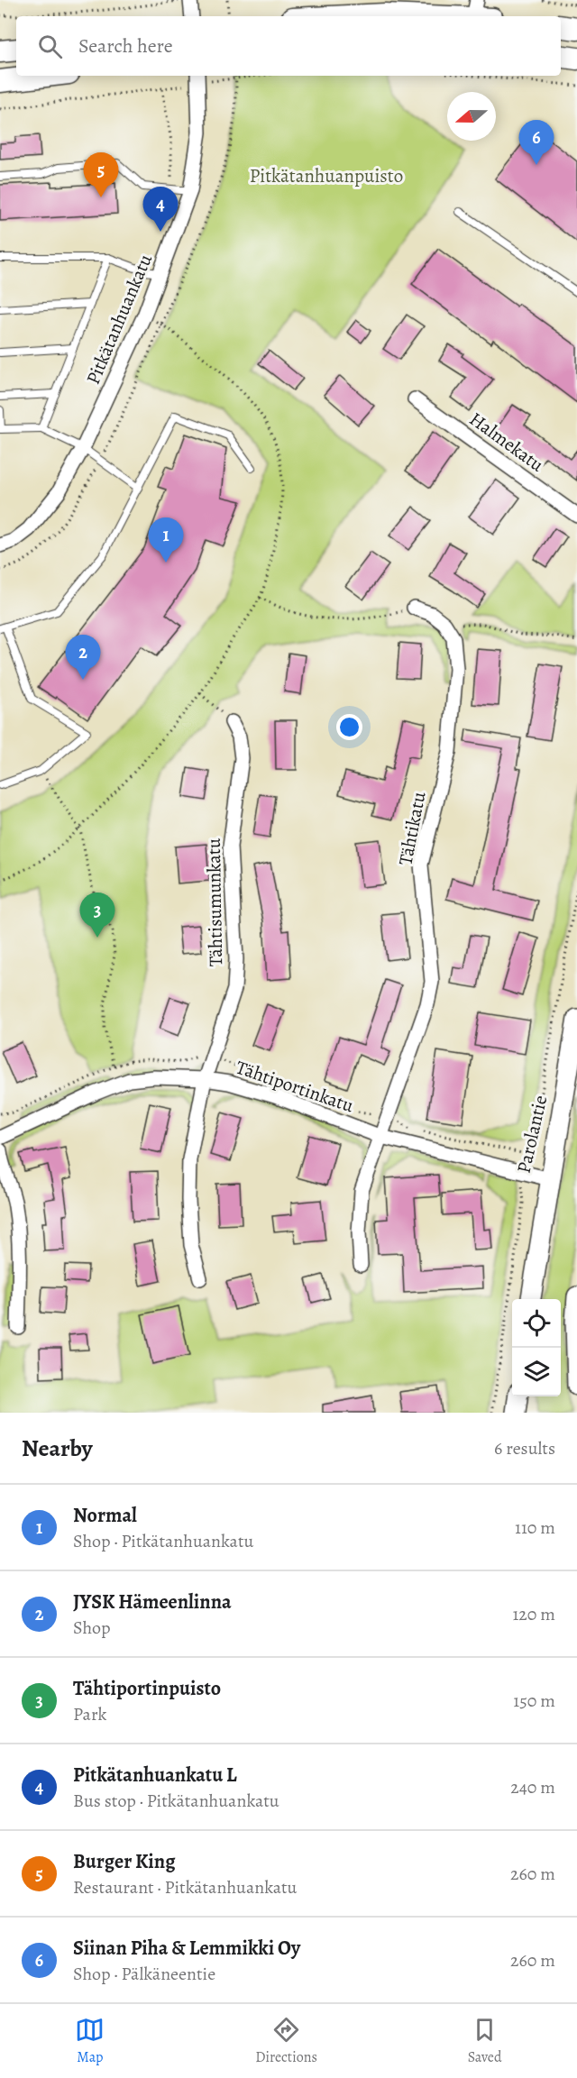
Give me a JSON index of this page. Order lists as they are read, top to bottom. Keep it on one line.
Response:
{"streets":{"main road":["Parolantie"],"street":["Pitkätanhuankatu","Halmekatu","Tähtikatu","Tähtisumunkatu","Tähtiportinkatu"]},"crossings":[["Tähtikatu","Tähtiportinkatu"],["Tähtisumunkatu","Tähtiportinkatu"],["Tähtiportinkatu","Parolantie"]],"parks":["Pitkätanhuanpuisto"],"north":"left","page":{"search":"Search here","pins":["6","5","4","1","2","3"],"heading":["Nearby","6 results"],"list":[{"mark":"1","name":"Normal","note":"Shop · Pitkätanhuankatu","value":"110 m"},{"mark":"2","name":"JYSK Hämeenlinna","note":"Shop","value":"120 m"},{"mark":"3","name":"Tähtiportinpuisto","note":"Park","value":"150 m"},{"mark":"4","name":"Pitkätanhuankatu L","note":"Bus stop · Pitkätanhuankatu","value":"240 m"},{"mark":"5","name":"Burger King","note":"Restaurant · Pitkätanhuankatu","value":"260 m"},{"mark":"6","name":"Siinan Piha & Lemmikki Oy","note":"Shop · Pälkäneentie","value":"260 m"}],"nav":["Map","Directions","Saved"]}}
